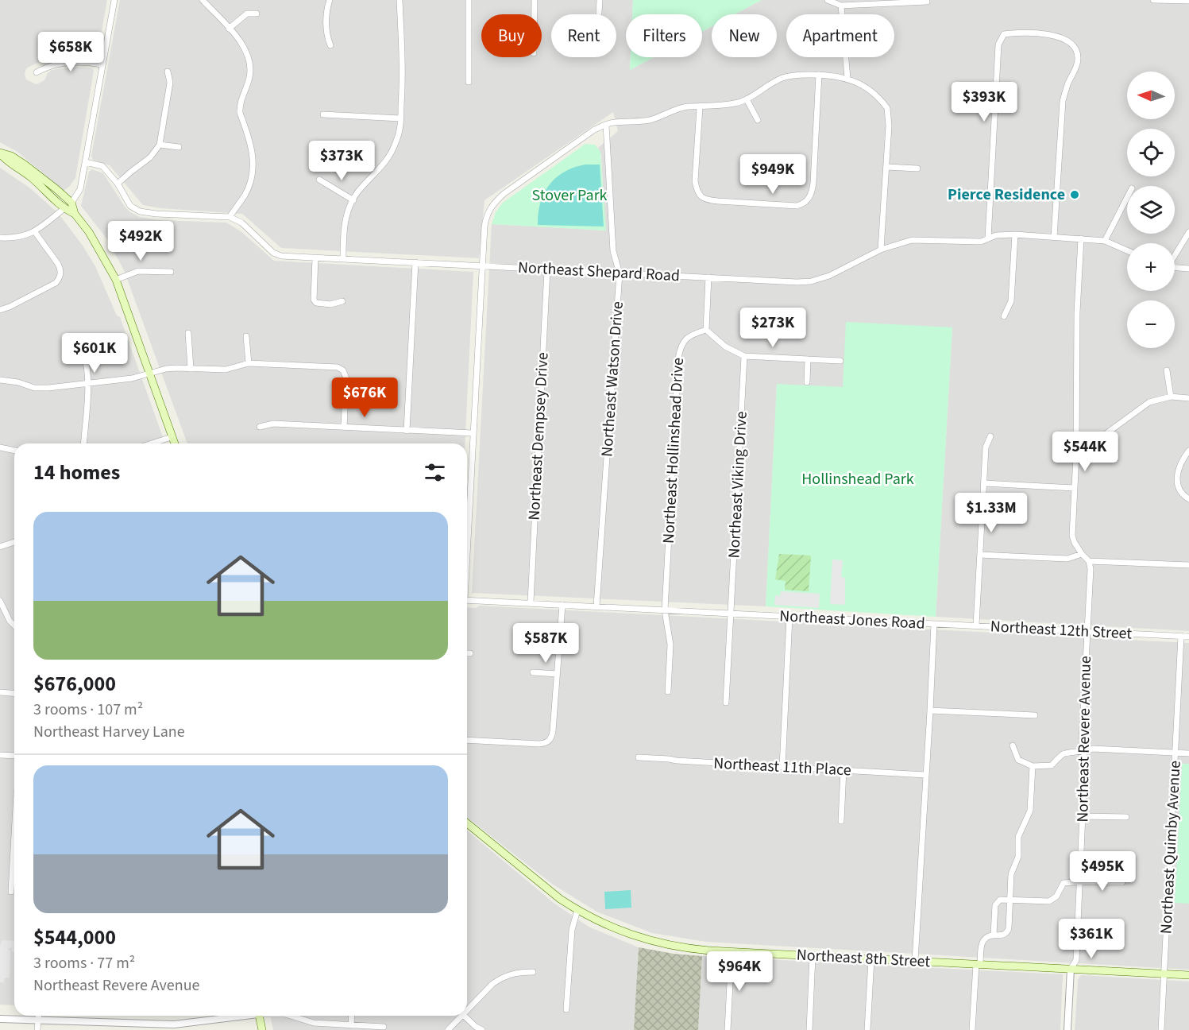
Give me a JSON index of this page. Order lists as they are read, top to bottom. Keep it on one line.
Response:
{"streets":{"main road":["Northeast 8th Street"],"street":["Northeast Shepard Road","Northeast Watson Drive","Northeast Dempsey Drive","Northeast Hollinshead Drive","Northeast Viking Drive","Northeast Jones Road","Northeast 12th Street","Northeast Revere Avenue","Northeast 11th Place","Northeast Quimby Avenue"]},"crossings":[["Northeast Shepard Road","Northeast Watson Drive"],["Northeast Shepard Road","Northeast Dempsey Drive"],["Northeast Watson Drive","Northeast Jones Road"],["Northeast Dempsey Drive","Northeast Jones Road"],["Northeast Hollinshead Drive","Northeast Jones Road"],["Northeast Viking Drive","Northeast Jones Road"],["Northeast Jones Road","Northeast 12th Street"],["Northeast Jones Road","Northeast 11th Place"],["Northeast Jones Road","Northeast 8th Street"],["Northeast 12th Street","Northeast Revere Avenue"],["Northeast 12th Street","Northeast Quimby Avenue"],["Northeast Revere Avenue","Northeast 8th Street"],["Northeast Quimby Avenue","Northeast 8th Street"]],"parks":["Stover Park","Hollinshead Park"],"places":["Pierce Residence"],"north":"left","page":{"chip":["Buy","Rent","Filters","New","Apartment"],"price":["$658K","$393K","$373K","$949K","$492K","$273K","$601K","$676K","$544K","$1.33M","$587K","$495K","$361K","$964K"],"map_buttons":["+","−"],"heading":"14 homes","list":[{"name":"$676,000","note":"3 rooms · 107 m² · Northeast Harvey Lane"},{"name":"$544,000","note":"3 rooms · 77 m² · Northeast Revere Avenue"}]}}
